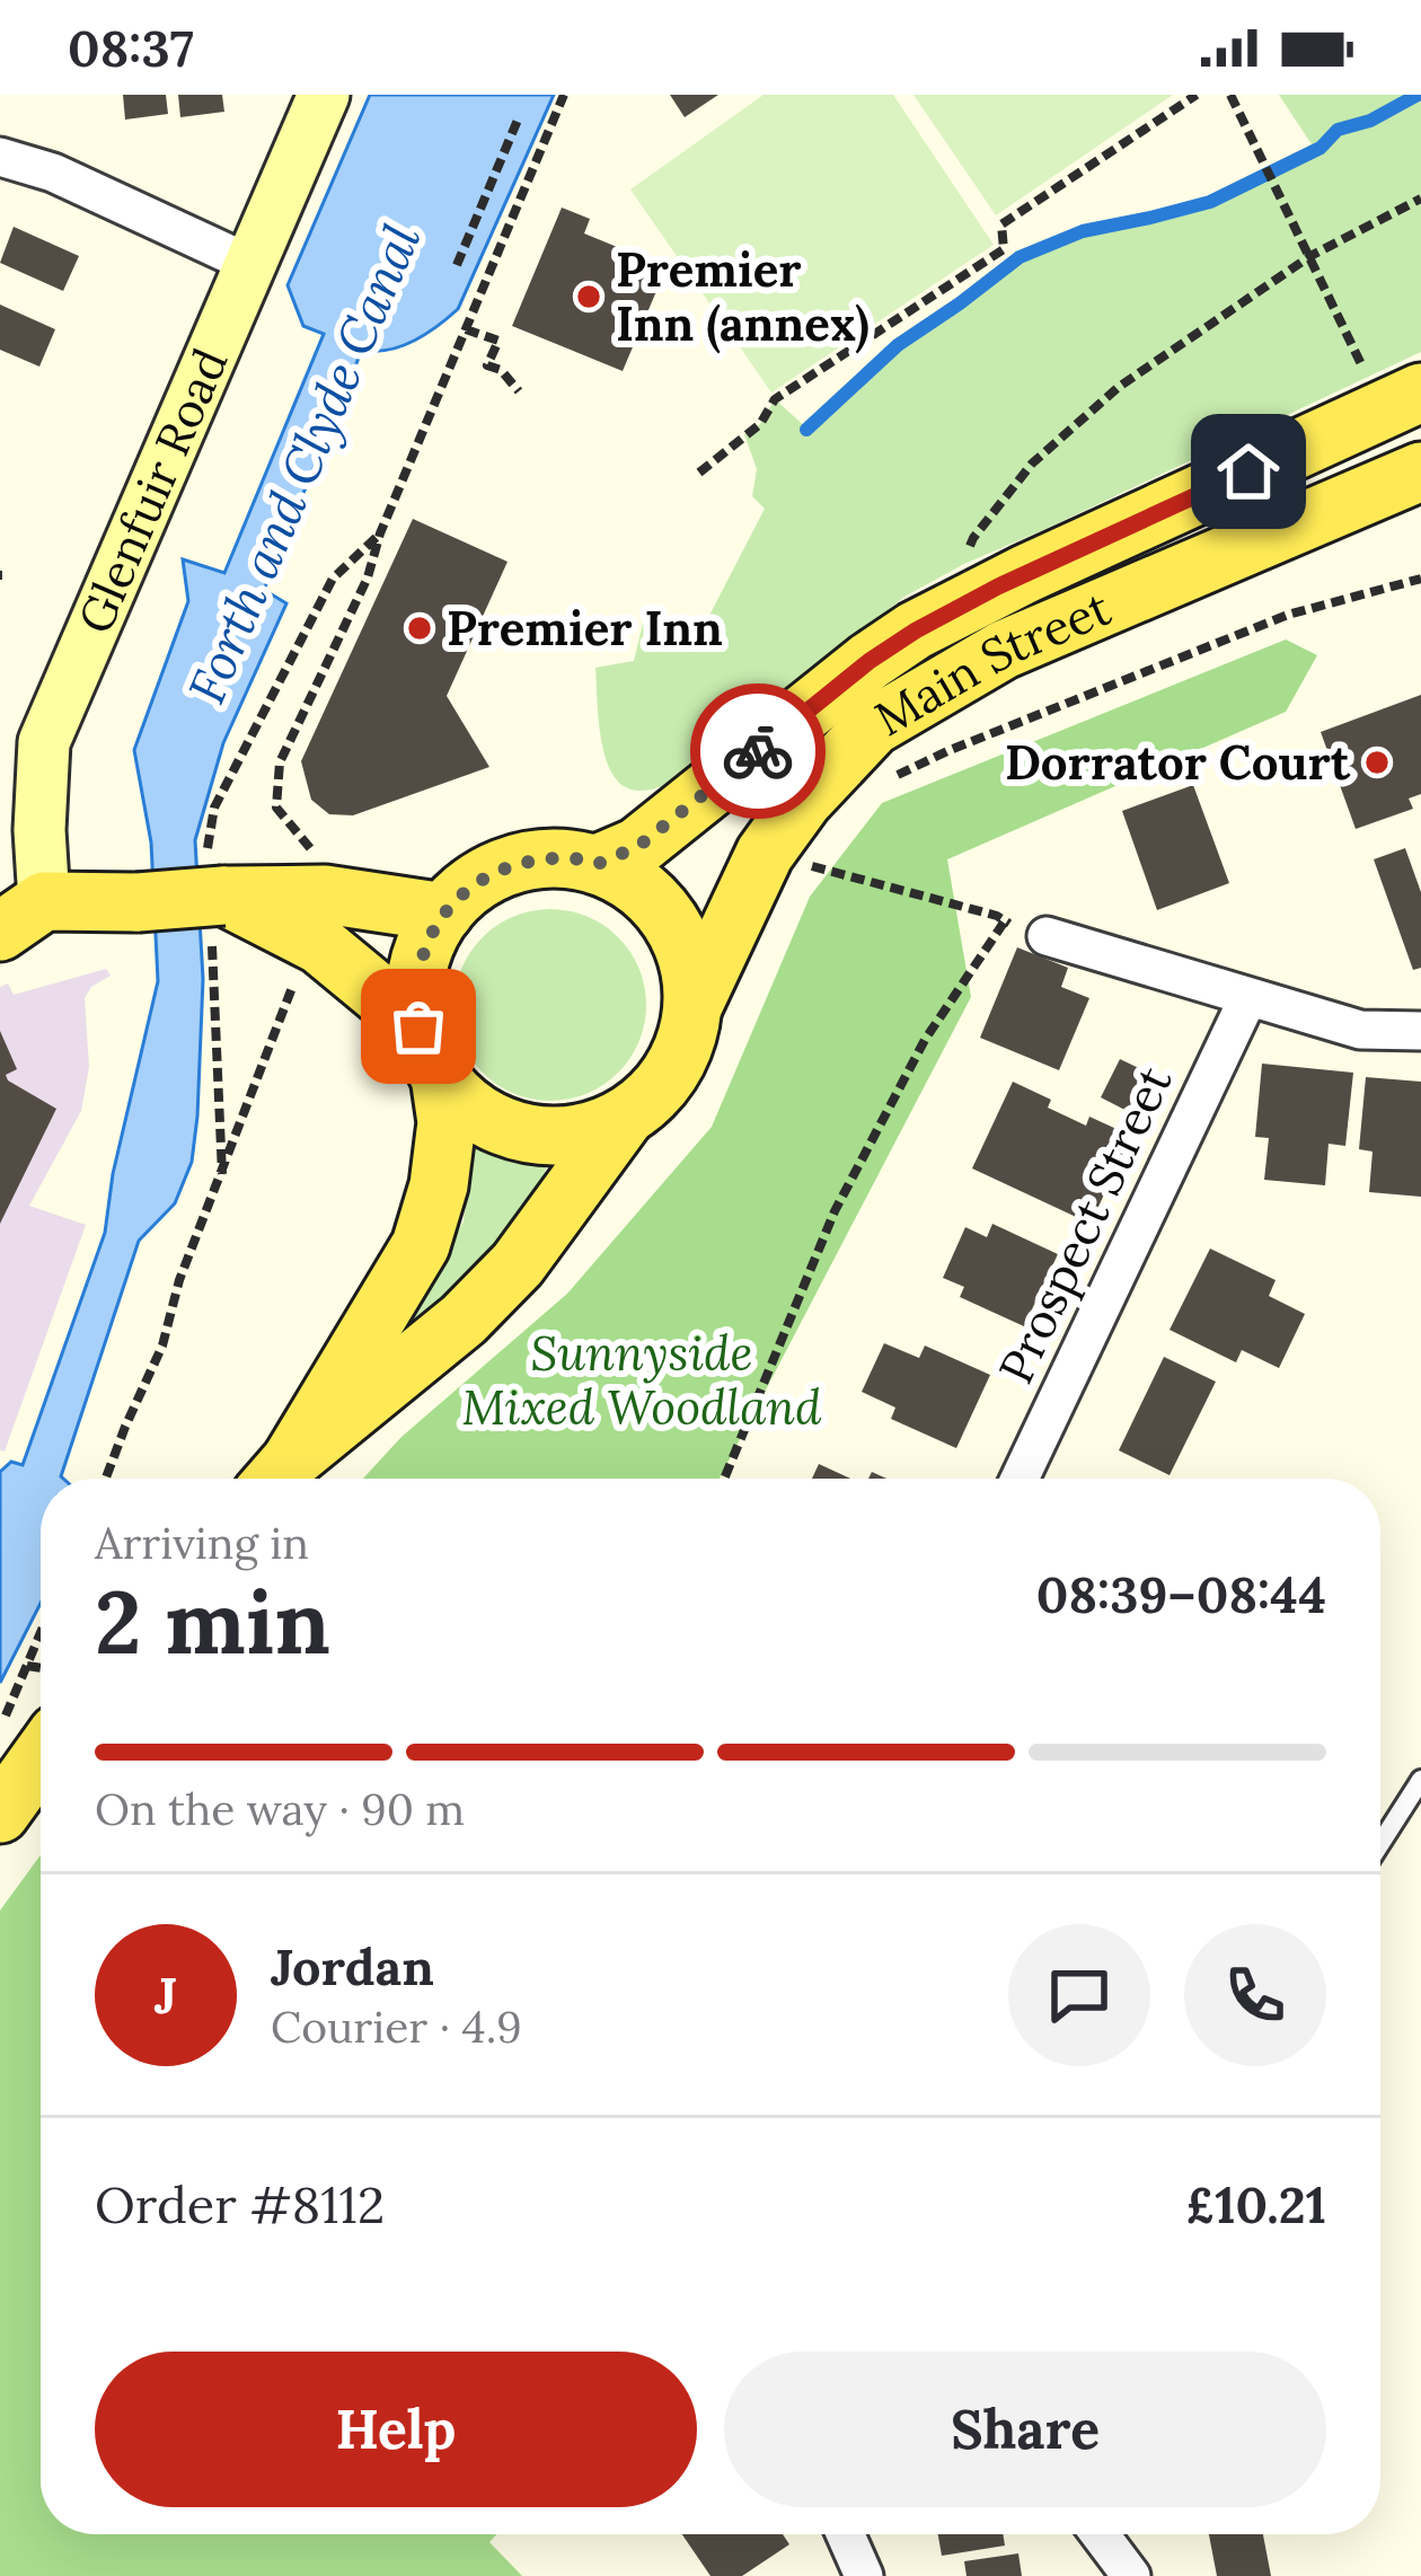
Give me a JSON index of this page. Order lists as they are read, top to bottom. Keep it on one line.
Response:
{"streets":{"main road":["Glenfuir Road","Main Street"],"street":["Prospect Street"]},"water":["Forth and Clyde Canal"],"parks":["Sunnyside Mixed Woodland"],"places":["Premier Inn (annex)","Premier Inn","Dorrator Court"],"page":{"status":"08:37","heading":["2 min","Arriving in","08:39–08:44"],"panel":["Jordan","Courier · 4.9","Order #8112","£10.21"],"bar":"On the way · 90 m","round":"J","buttons":["Help","Share"]}}
